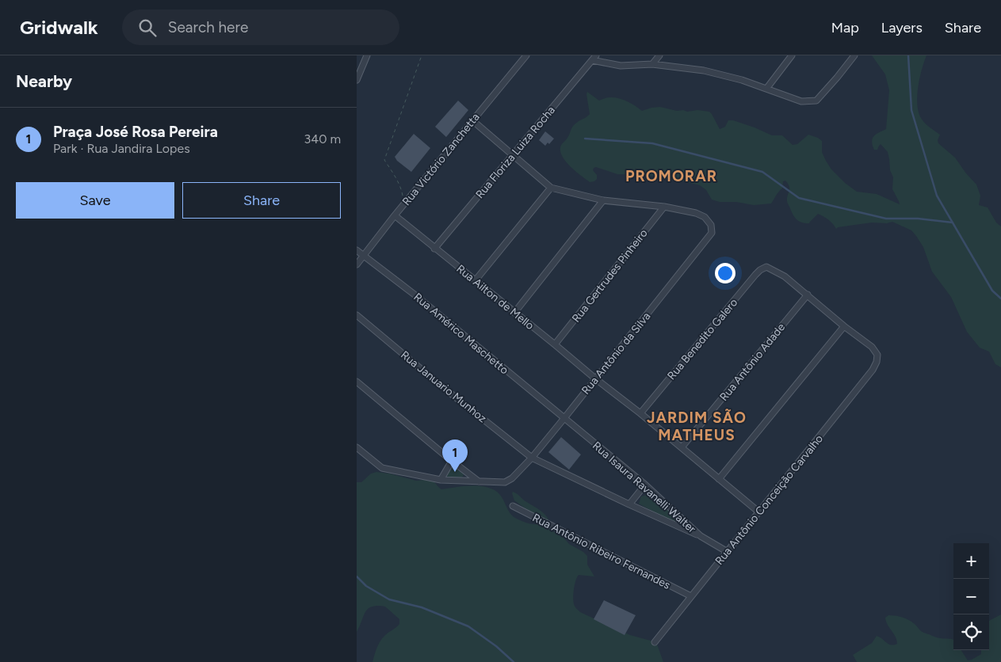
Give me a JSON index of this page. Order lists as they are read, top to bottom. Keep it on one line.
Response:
{"streets":{"street":["Rua Floriza Luiza Rocha","Rua Victório Zanchetta","Rua Gertrudes Pinheiro","Rua Ailton de Mello","Rua Américo Maschetto","Rua Benedito Galero","Rua Antônio da Silva","Rua Antônio Adade","Rua Januario Munhoz","Rua Isaura Ravanelli Walter","Rua Antônio Conceição Carvalho","Rua Antônio Ribeiro Fernandes"]},"crossings":[["Rua Floriza Luiza Rocha","Rua Ailton de Mello"],["Rua Victório Zanchetta","Rua Ailton de Mello"],["Rua Victório Zanchetta","Rua Américo Maschetto"],["Rua Gertrudes Pinheiro","Rua Ailton de Mello"],["Rua Gertrudes Pinheiro","Rua Antônio da Silva"],["Rua Ailton de Mello","Rua Benedito Galero"],["Rua Ailton de Mello","Rua Antônio da Silva"],["Rua Ailton de Mello","Rua Antônio Adade"],["Rua Ailton de Mello","Rua Antônio Conceição Carvalho"],["Rua Américo Maschetto","Rua Antônio da Silva"],["Rua Américo Maschetto","Rua Isaura Ravanelli Walter"],["Rua Benedito Galero","Rua Antônio Adade"],["Rua Antônio da Silva","Rua Januario Munhoz"],["Rua Antônio da Silva","Rua Isaura Ravanelli Walter"],["Rua Januario Munhoz","Rua Isaura Ravanelli Walter"],["Rua Isaura Ravanelli Walter","Rua Antônio Conceição Carvalho"],["Rua Antônio Conceição Carvalho","Rua Antônio Ribeiro Fernandes"]],"districts":["PROMORAR","JARDIM SÃO MATHEUS"],"page":{"header":"Gridwalk","search":"Search here","nav":["Map","Layers","Share"],"heading":"Nearby","list":[{"mark":"1","name":"Praça José Rosa Pereira","note":"Park · Rua Jandira Lopes","value":"340 m"}],"buttons":["Save","Share"],"pins":"1","map_buttons":["+","−"]}}
